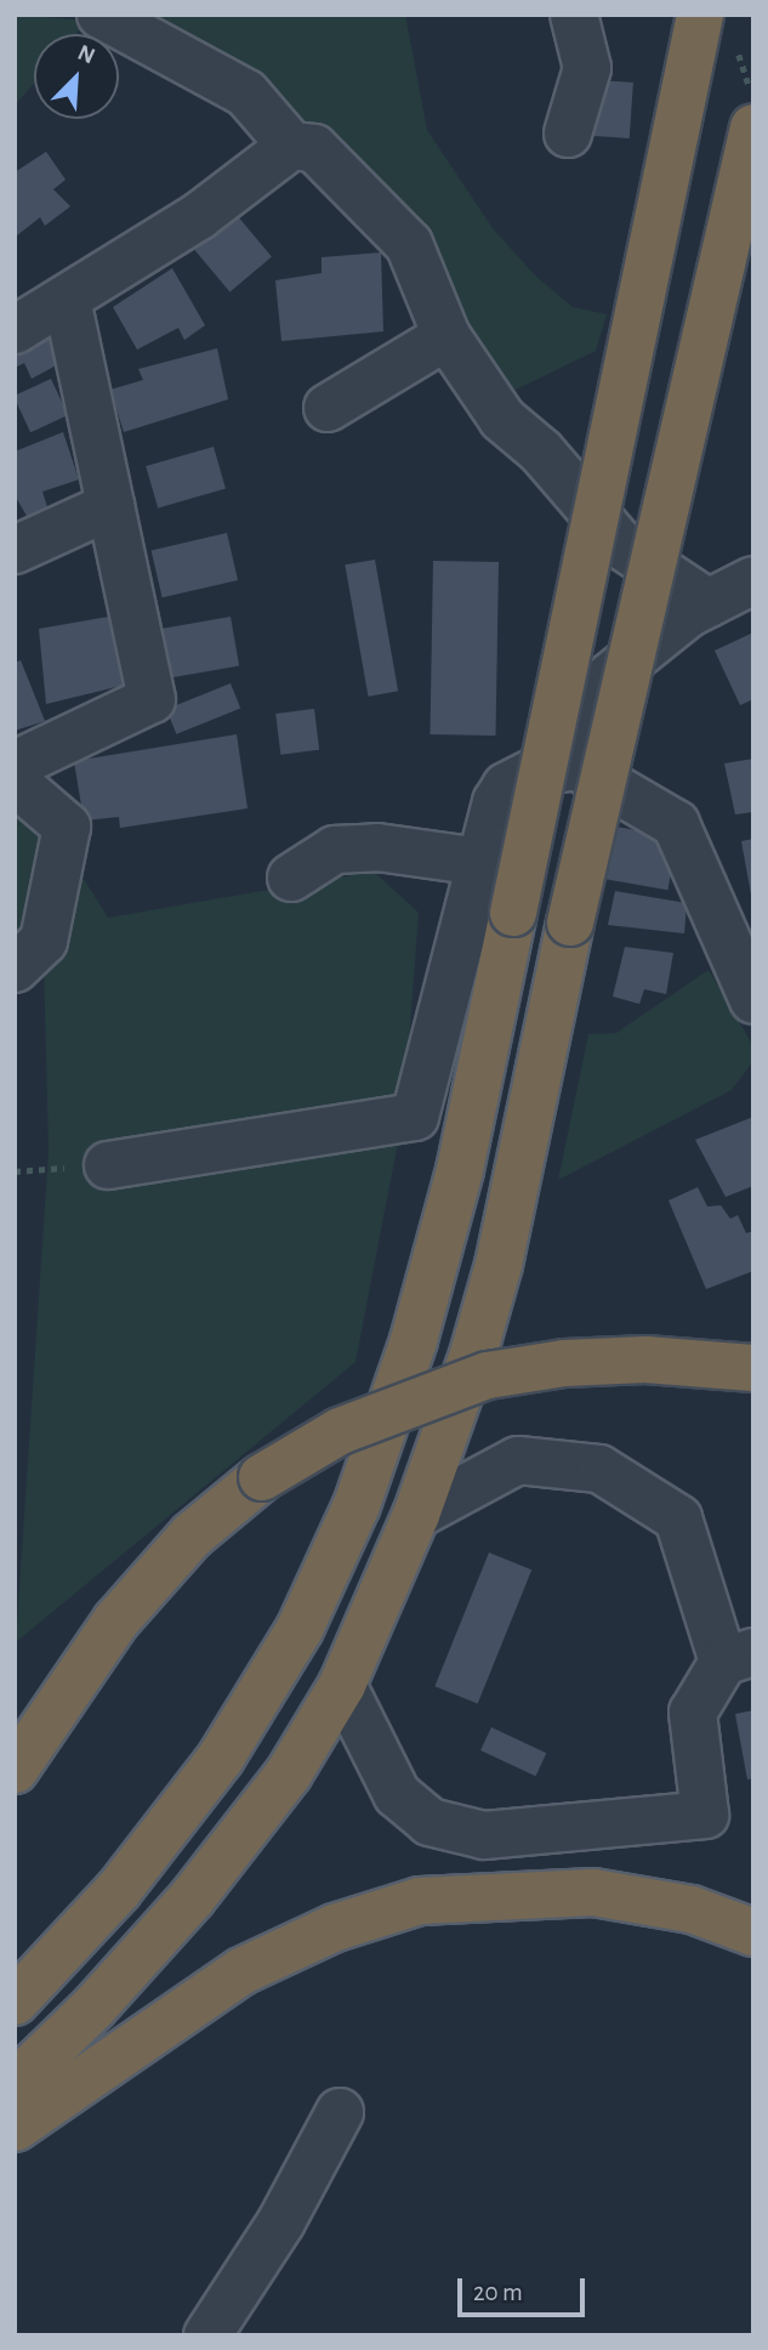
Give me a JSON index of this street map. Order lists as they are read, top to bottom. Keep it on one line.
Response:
{"scale_bar":"20 m","north":"top right"}
